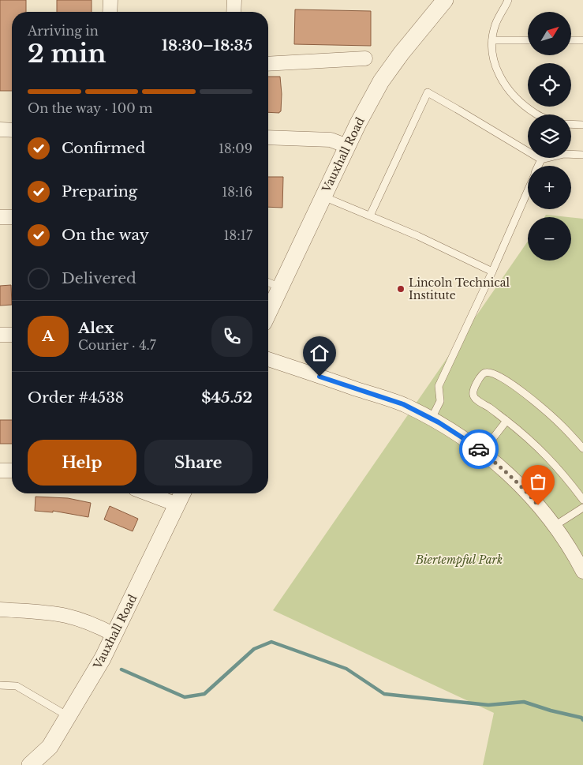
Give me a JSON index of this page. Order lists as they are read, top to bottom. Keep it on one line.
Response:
{"streets":{"street":["Vauxhall Road"]},"parks":["Biertempful Park"],"places":["Lincoln Technical Institute"],"north":"top right","page":{"map_buttons":["+","−"],"heading":["2 min","Arriving in","18:30–18:35"],"panel":["Alex","Courier · 4.7","Order #4538","$45.52"],"bar":"On the way · 100 m","list":[["Confirmed","18:09"],["Preparing","18:16"],["On the way","18:17"],"Delivered"],"round":"A","buttons":["Help","Share"]}}
